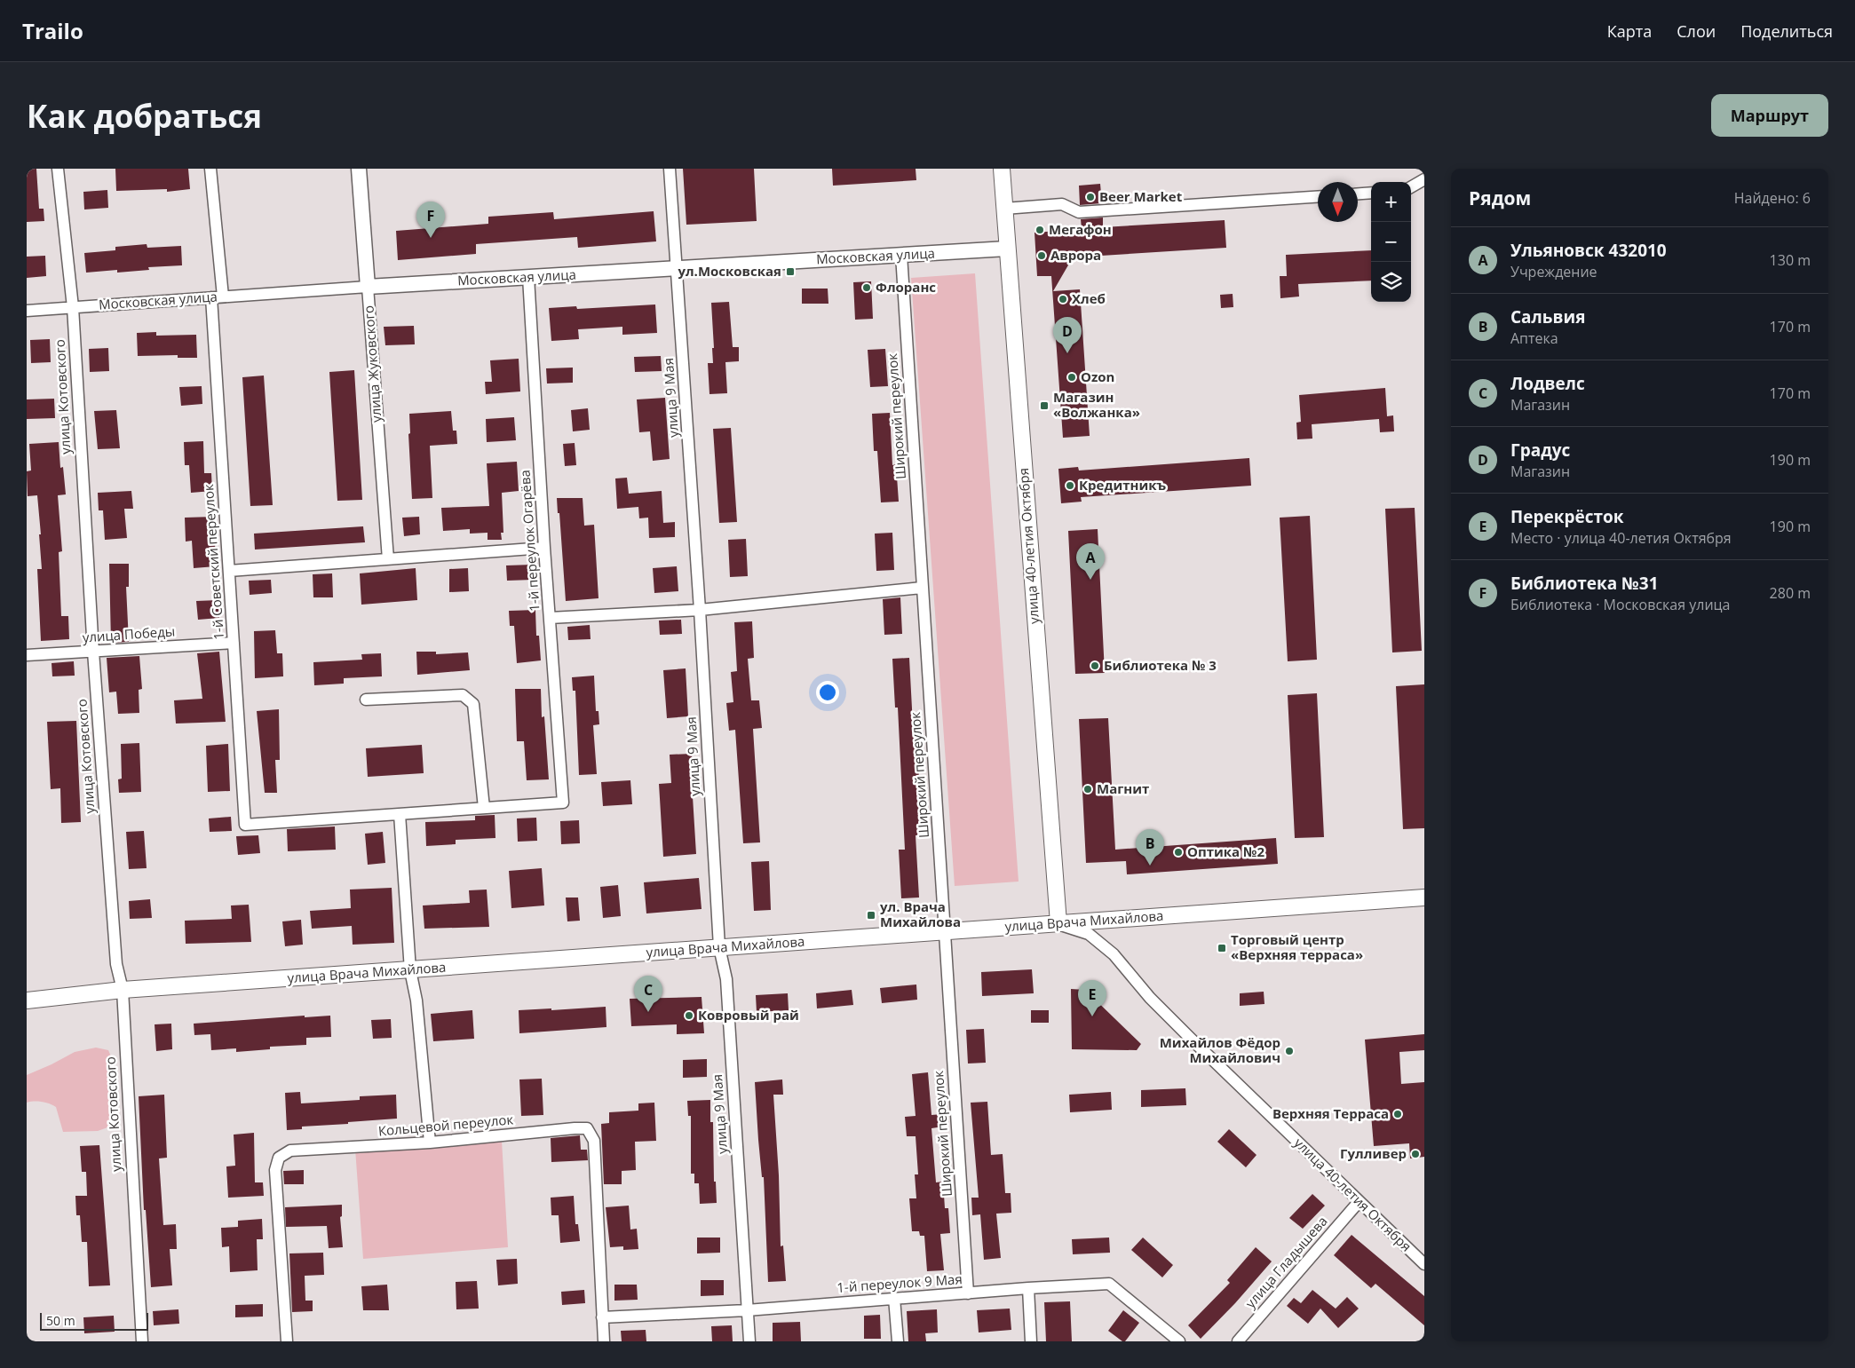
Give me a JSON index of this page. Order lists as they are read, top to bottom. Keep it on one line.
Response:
{"streets":{"main road":["улица 40-летия Октября","улица Врача Михайлова"],"street":["Московская улица","улица Жуковского","улица Котовского","улица 9 Мая","Широкий переулок","1-й переулок Огарёва","1-й Советский переулок","улица Победы","Кольцевой переулок","улица Гладышева","1-й переулок 9 Мая"]},"crossings":[["Московская улица","улица Жуковского"],["Московская улица","улица Котовского"],["Московская улица","улица 9 Мая"],["Московская улица","Широкий переулок"],["Московская улица","1-й переулок Огарёва"],["Московская улица","улица 40-летия Октября"],["Московская улица","1-й Советский переулок"],["улица Котовского","улица Победы"],["улица Котовского","улица Врача Михайлова"],["улица 9 Мая","улица Врача Михайлова"],["улица 9 Мая","1-й переулок 9 Мая"],["Широкий переулок","улица Врача Михайлова"],["Широкий переулок","1-й переулок 9 Мая"],["улица 40-летия Октября","улица Врача Михайлова"],["улица 40-летия Октября","улица Гладышева"],["1-й Советский переулок","улица Победы"],["Кольцевой переулок","1-й переулок 9 Мая"]],"places":{"other":["Beer Market","Мегафон","Аврора","Флоранс","Хлеб","Ozon","Кредитникъ","Библиотека № 3","Магнит","Оптика №2","Ковровый рай","Михайлов Фёдор Михайлович","Верхняя Терраса","Гулливер"],"transit":["ул.Московская","Магазин «Волжанка»","ул. Врача Михайлова","Торговый центр «Верхняя терраса»"]},"scale_bar":"50 m","north":"bottom","page":{"header":"Trailo","nav":["Карта","Слои","Поделиться"],"buttons":"Маршрут","title":"Как добраться","heading":["Рядом","Найдено: 6"],"map_buttons":["+","−"],"pins":["F","D","A","B","C","E"],"list":[{"mark":"A","name":"Ульяновск 432010","note":"Учреждение","value":"130 m"},{"mark":"B","name":"Сальвия","note":"Аптека","value":"170 m"},{"mark":"C","name":"Лодвелс","note":"Магазин","value":"170 m"},{"mark":"D","name":"Градус","note":"Магазин","value":"190 m"},{"mark":"E","name":"Перекрёсток","note":"Место · улица 40-летия Октября","value":"190 m"},{"mark":"F","name":"Библиотека №31","note":"Библиотека · Московская улица","value":"280 m"}],"scale":"50 m"}}
